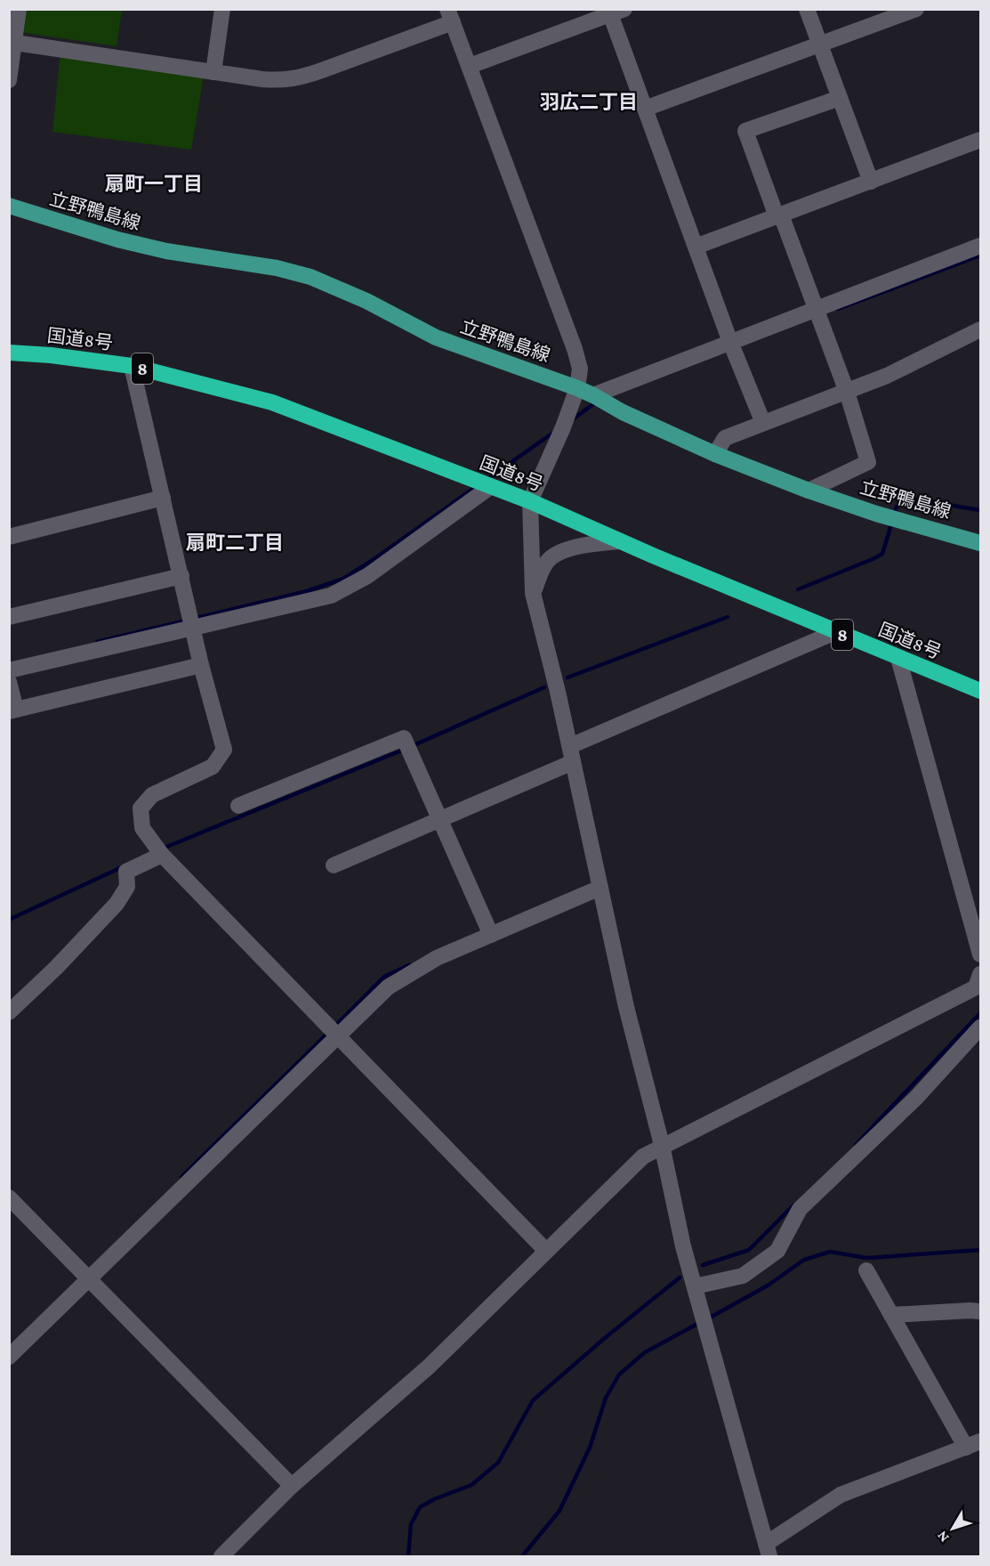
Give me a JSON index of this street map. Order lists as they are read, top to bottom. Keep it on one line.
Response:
{"streets":{"highway":["国道8号","8"],"main road":["立野鴨島線"]},"districts":["羽広二丁目","扇町一丁目","扇町二丁目"],"north":"bottom left"}
